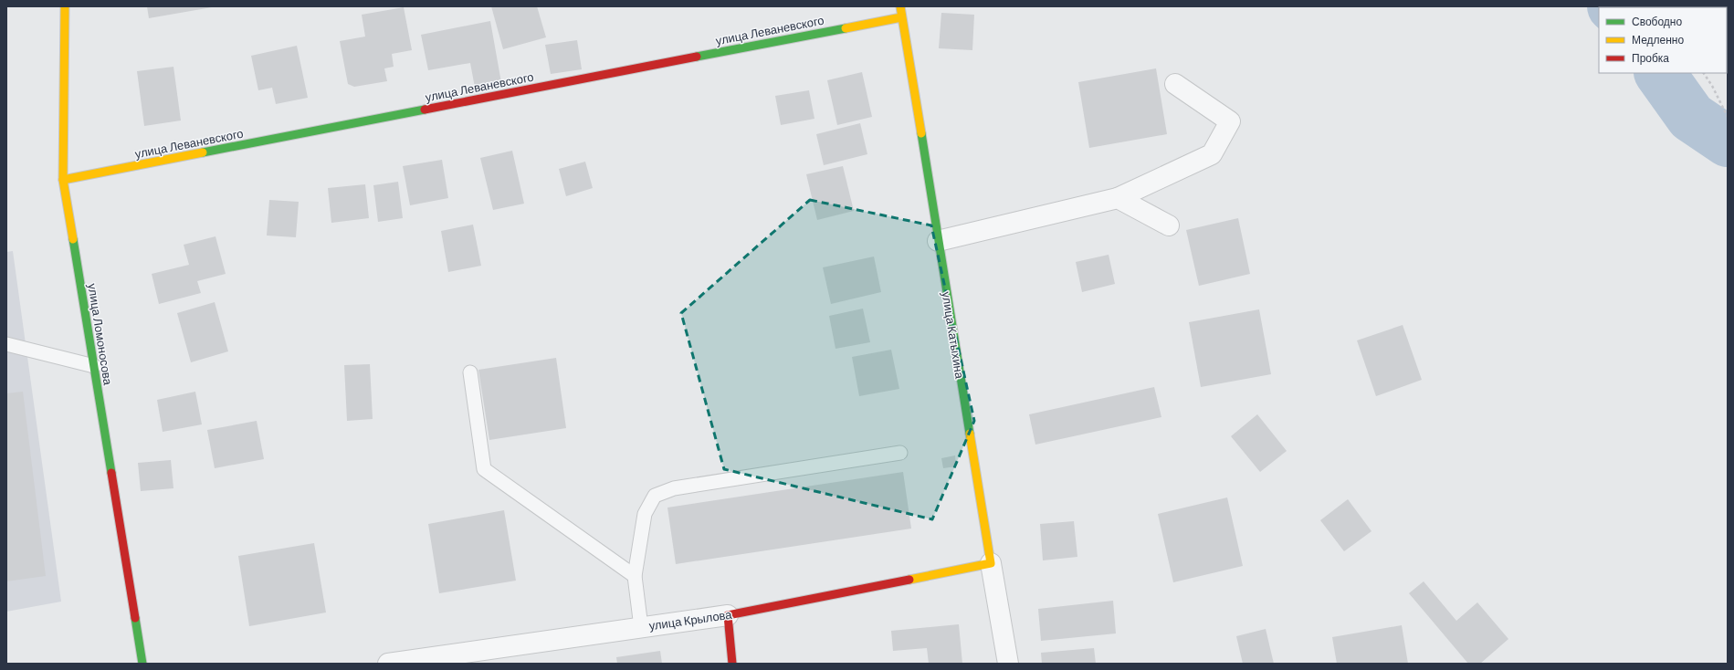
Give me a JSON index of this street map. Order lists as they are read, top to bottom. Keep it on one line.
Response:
{"streets":{"street":["улица Леваневского","улица Ломоносова","улица Катыхина","улица Крылова"]},"crossings":[["улица Леваневского","улица Ломоносова"],["улица Леваневского","улица Катыхина"],["улица Катыхина","улица Крылова"]],"legend":["Свободно","Медленно","Пробка"]}
